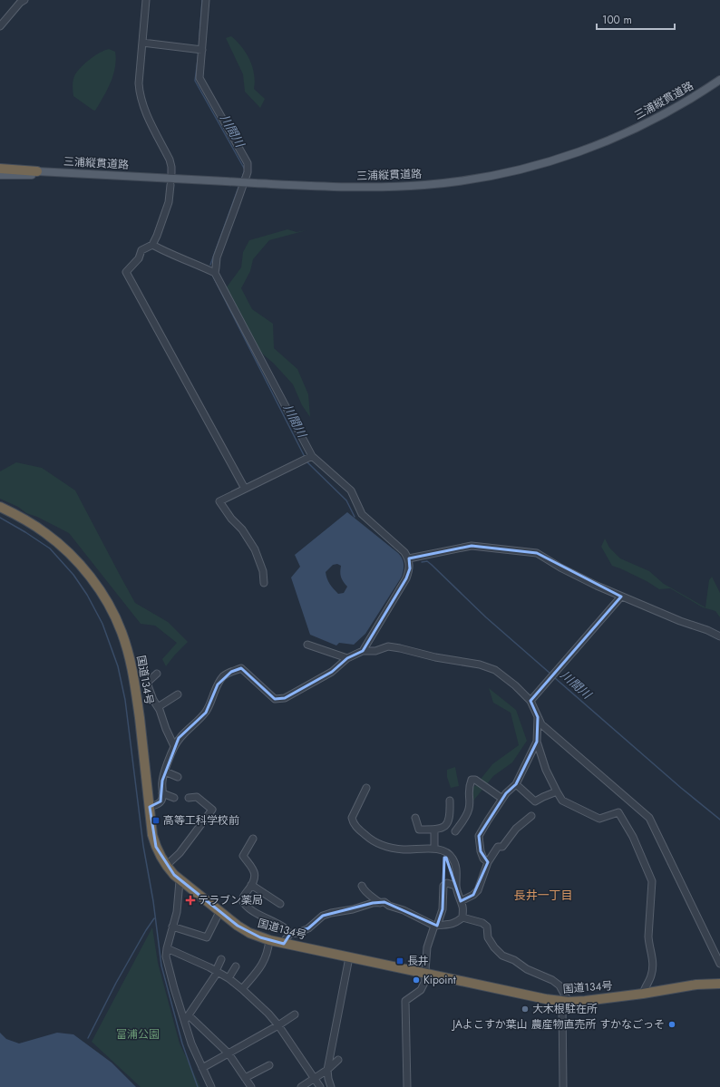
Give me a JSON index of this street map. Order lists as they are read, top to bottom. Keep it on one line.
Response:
{"streets":{"highway":["国道134号"],"main road":["三浦縦貫道路"]},"districts":["長井一丁目"],"water":["川間川"],"parks":["富浦公園"],"places":{"transit":["高等工科学校前","長井"],"health":["テラブン薬局"],"other":["Kipoint","大木根駐在所","JAよこすか葉山 農産物直売所 すかなごっそ"]},"scale_bar":"100 m"}
